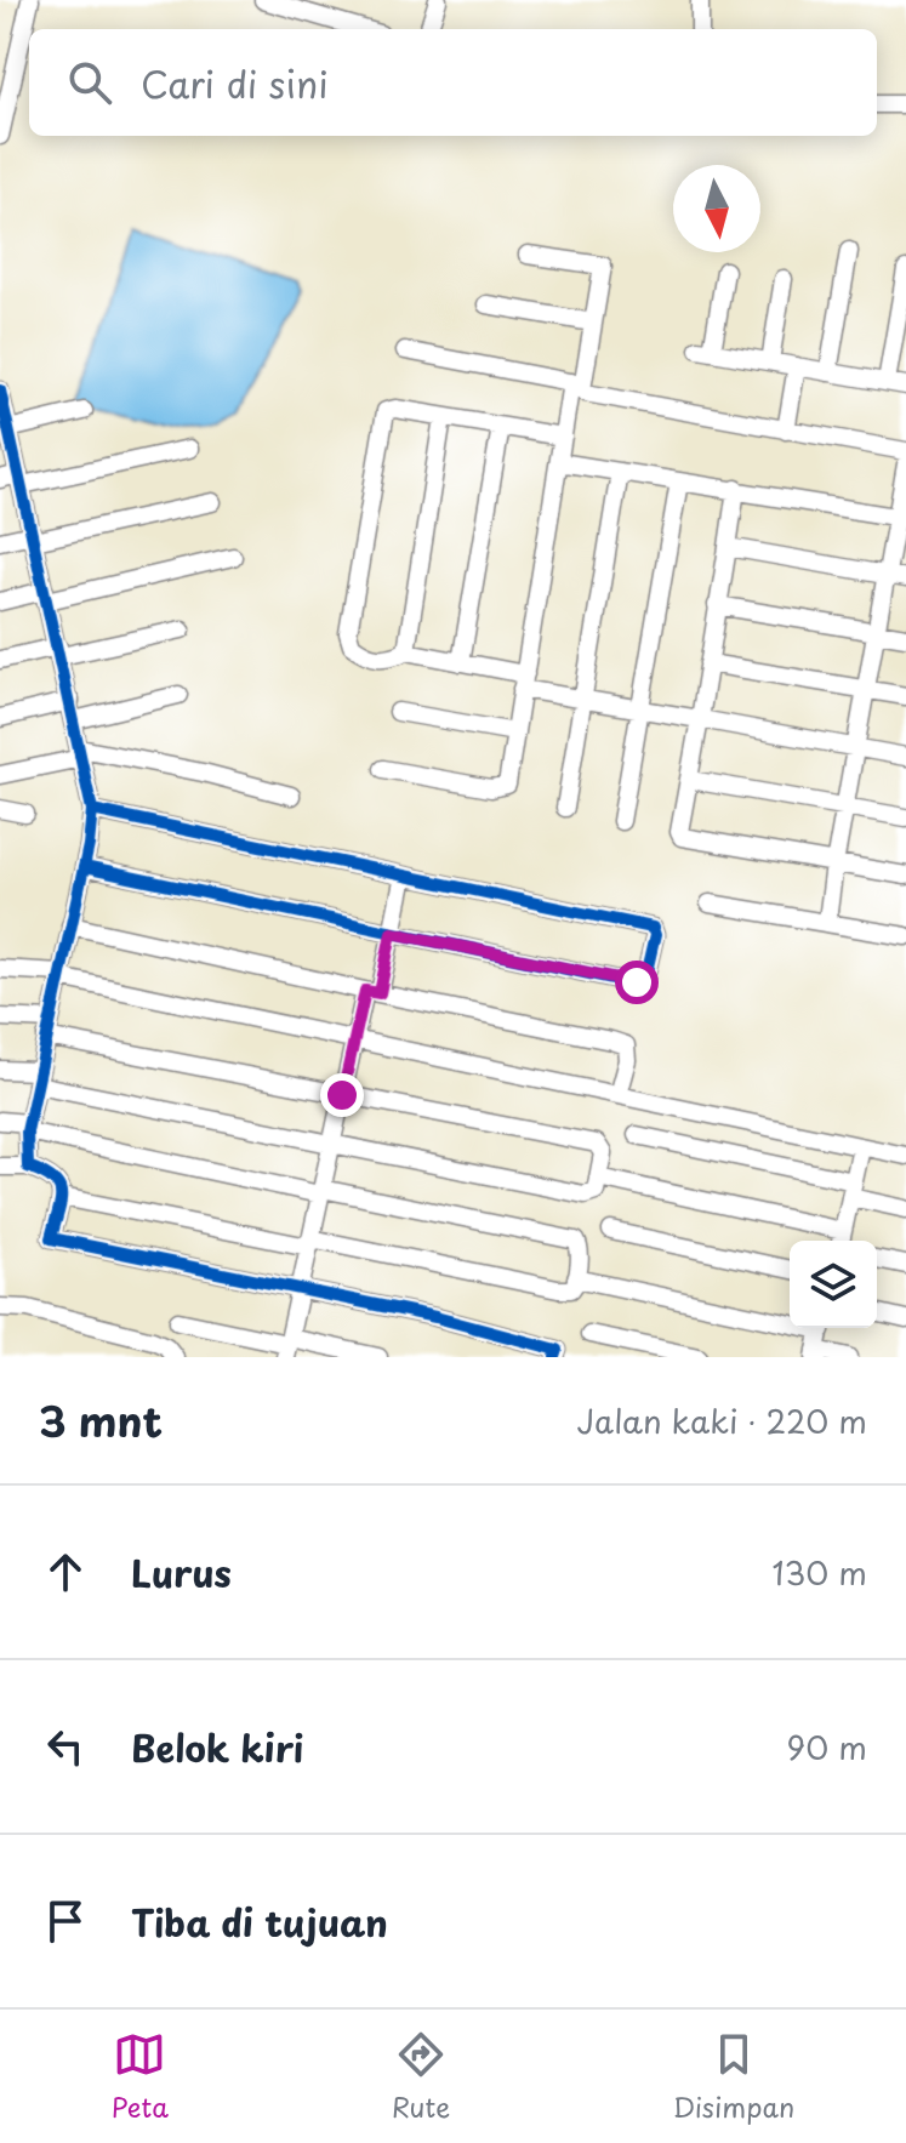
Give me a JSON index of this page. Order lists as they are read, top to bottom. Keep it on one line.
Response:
{"north":"bottom","page":{"search":"Cari di sini","heading":["3 mnt","Jalan kaki · 220 m"],"list":[["Lurus","130 m"],["Belok kiri","90 m"],"Tiba di tujuan"],"nav":["Peta","Rute","Disimpan"]}}
